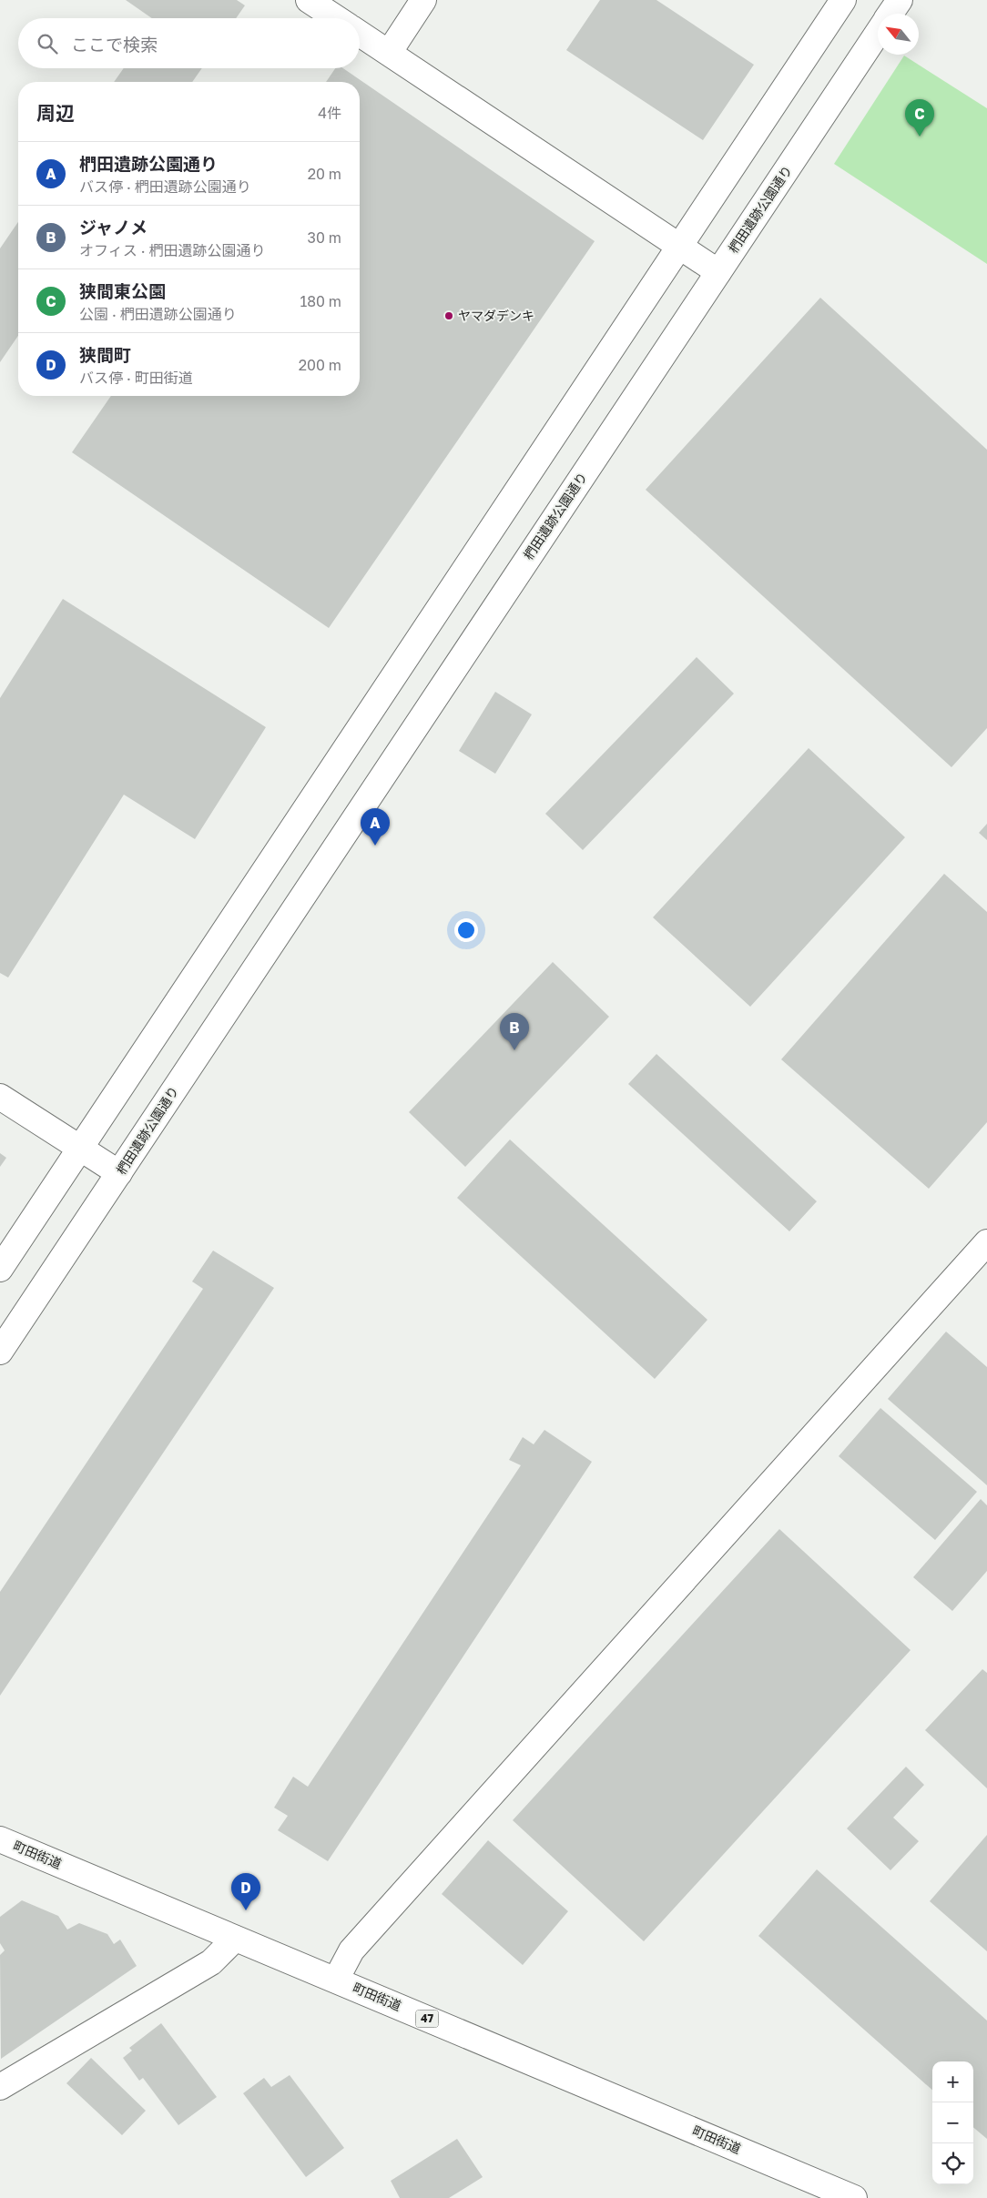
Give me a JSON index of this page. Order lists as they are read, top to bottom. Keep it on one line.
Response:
{"streets":{"street":["椚田遺跡公園通り","町田街道","47"]},"places":["ヤマダデンキ"],"north":"top left","page":{"search":"ここで検索","heading":["周辺","4件"],"pins":["C","A","B","D"],"list":[{"mark":"A","name":"椚田遺跡公園通り","note":"バス停 · 椚田遺跡公園通り","value":"20 m"},{"mark":"B","name":"ジャノメ","note":"オフィス · 椚田遺跡公園通り","value":"30 m"},{"mark":"C","name":"狭間東公園","note":"公園 · 椚田遺跡公園通り","value":"180 m"},{"mark":"D","name":"狭間町","note":"バス停 · 町田街道","value":"200 m"}],"map_buttons":["+","−"]}}
